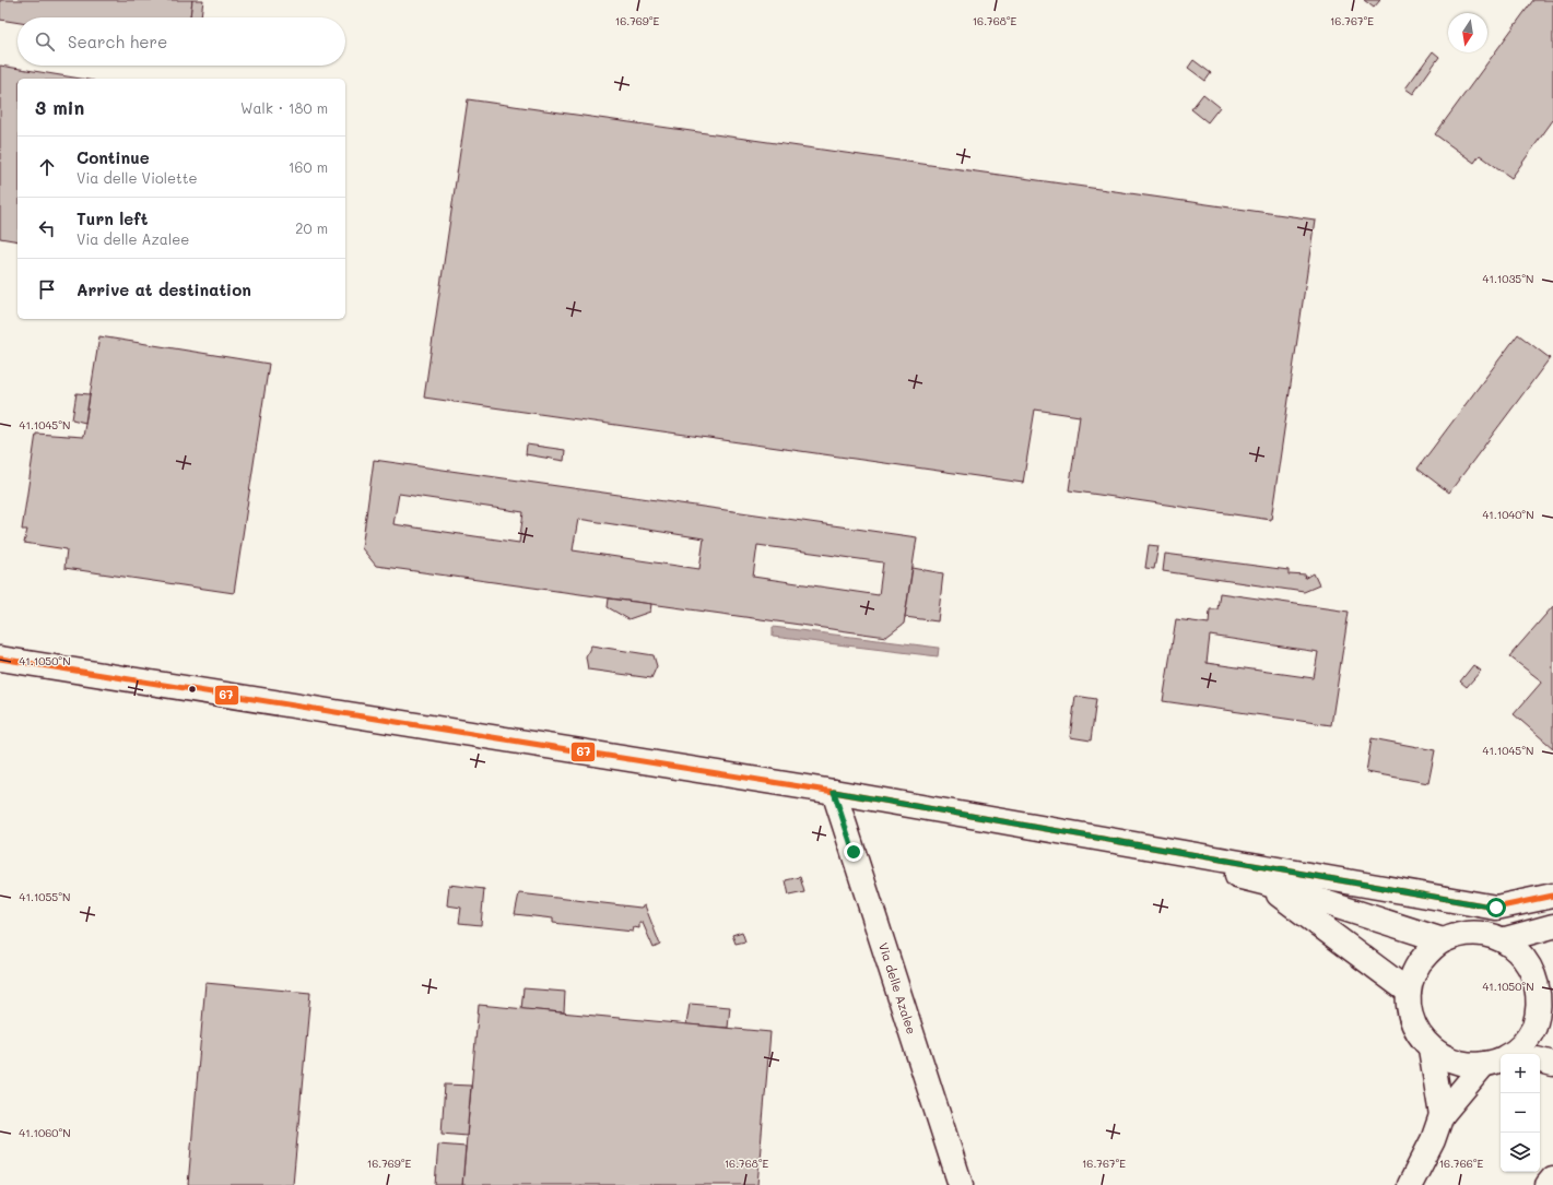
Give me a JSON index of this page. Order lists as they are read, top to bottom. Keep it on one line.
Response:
{"streets":{"street":["Via delle Azalee"]},"lines":["transit line 67"],"north":"bottom","page":{"search":"Search here","heading":["3 min","Walk · 180 m"],"list":[["Continue","Via delle Violette","160 m"],["Turn left","Via delle Azalee","20 m"],"Arrive at destination"],"map_buttons":["+","−"]},"coordinates":["16.769°E","16.768°E","16.767°E","41.1035°N","41.1045°N","41.1040°N","41.1050°N","41.1055°N","41.1060°N","16.766°E"]}
